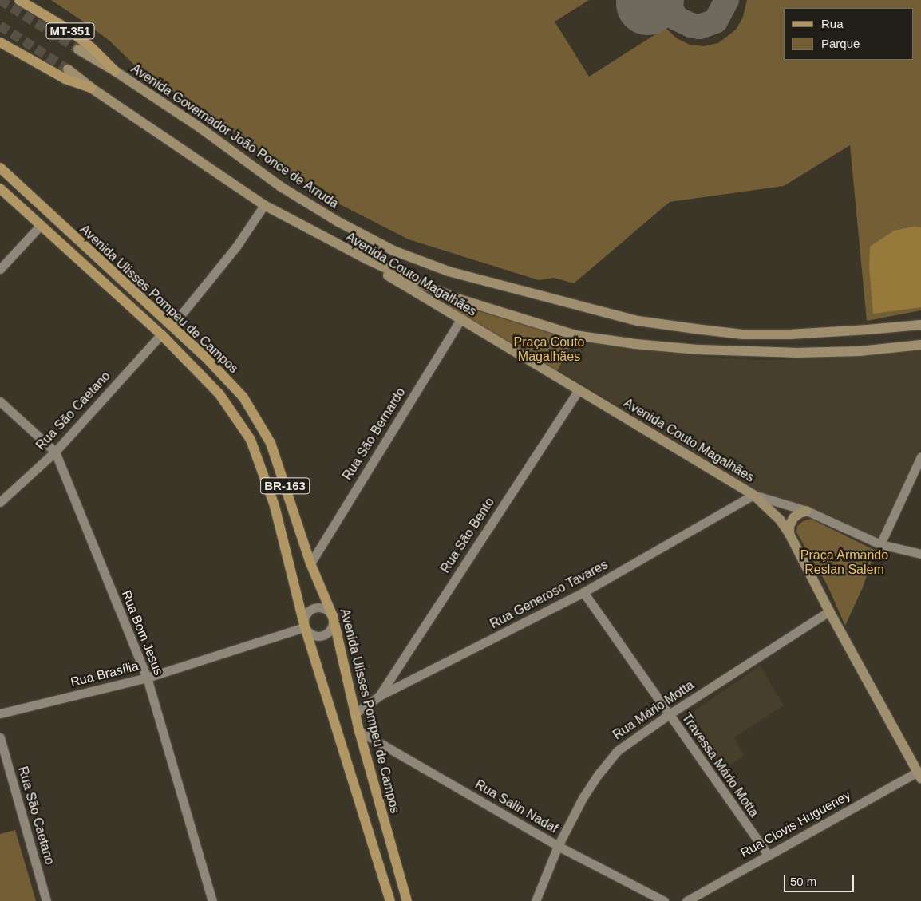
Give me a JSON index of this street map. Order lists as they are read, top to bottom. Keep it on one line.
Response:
{"streets":{"main road":["MT-351","Avenida Governador João Ponce de Arruda","Avenida Couto Magalhães","Avenida Ulisses Pompeu de Campos","BR-163"],"street":["Rua São Caetano","Rua São Bernardo","Rua São Bento","Rua Generoso Tavares","Rua Bom Jesus","Rua Brasília","Rua Mário Motta","Travessa Mário Motta","Rua Salin Nadaf","Rua Clovis Hugueney"]},"crossings":[["MT-351","Avenida Governador João Ponce de Arruda"],["Avenida Couto Magalhães","Rua São Bernardo"],["Avenida Couto Magalhães","Rua São Bento"],["Avenida Couto Magalhães","Rua Generoso Tavares"],["Avenida Couto Magalhães","Rua Mário Motta"],["Avenida Couto Magalhães","Rua Clovis Hugueney"],["Avenida Ulisses Pompeu de Campos","Rua São Caetano"],["Avenida Ulisses Pompeu de Campos","Rua São Bernardo"],["Avenida Ulisses Pompeu de Campos","Rua Generoso Tavares"],["Avenida Ulisses Pompeu de Campos","Rua Brasília"],["Avenida Ulisses Pompeu de Campos","Rua Salin Nadaf"],["Rua São Caetano","Rua Bom Jesus"],["Rua São Bento","Rua Generoso Tavares"],["Rua Generoso Tavares","Travessa Mário Motta"],["Rua Bom Jesus","Rua Brasília"],["Rua Mário Motta","Travessa Mário Motta"],["Rua Mário Motta","Rua Salin Nadaf"],["Travessa Mário Motta","Rua Clovis Hugueney"]],"parks":["Praça Couto Magalhães","Praça Armando Reslan Salem"],"legend":["Rua","Parque"],"scale_bar":"50 m"}
